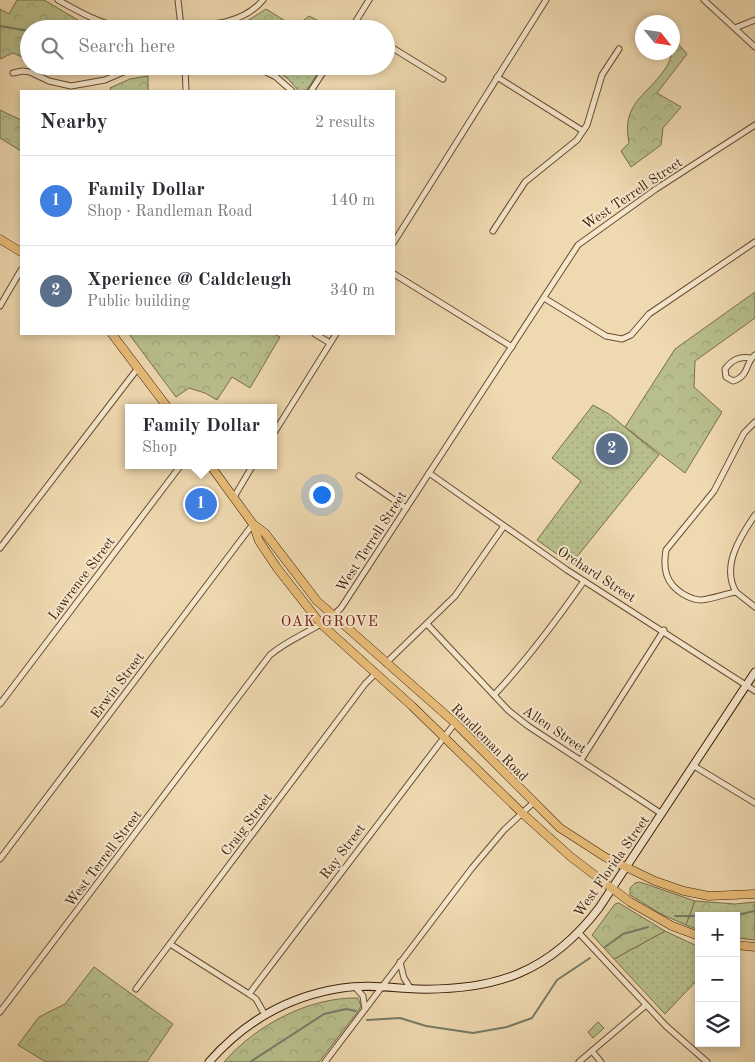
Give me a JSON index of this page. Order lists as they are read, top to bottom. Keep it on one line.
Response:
{"streets":{"main road":["Randleman Road","West Florida Street"],"street":["West Terrell Street","Orchard Street","Lawrence Street","Erwin Street","Allen Street","Craig Street","Ray Street"]},"crossings":[["West Terrell Street","Orchard Street"],["West Terrell Street","Randleman Road"],["Orchard Street","West Florida Street"],["Erwin Street","Randleman Road"],["Allen Street","West Florida Street"],["Randleman Road","Craig Street"],["Randleman Road","Ray Street"],["Randleman Road","West Florida Street"]],"districts":["OAK GROVE"],"north":"bottom right","page":{"search":"Search here","heading":["Nearby","2 results"],"list":[{"mark":"1","name":"Family Dollar","note":"Shop · Randleman Road","value":"140 m"},{"mark":"2","name":"Xperience @ Caldcleugh","note":"Public building","value":"340 m"}],"popup":["Family Dollar","Shop"],"pins":["2","1"],"map_buttons":["+","−"]}}
